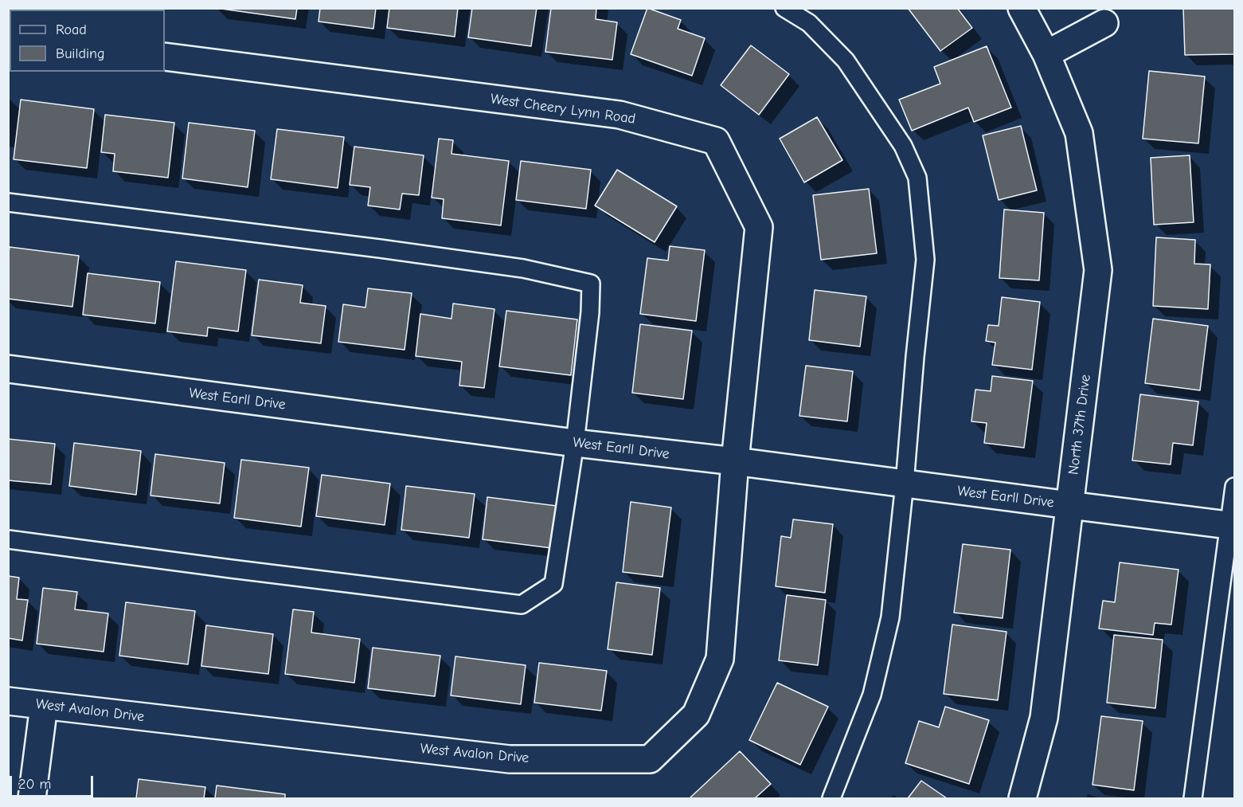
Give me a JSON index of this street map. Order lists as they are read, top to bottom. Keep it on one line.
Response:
{"streets":{"street":["West Cheery Lynn Road","West Earll Drive","North 37th Drive","West Avalon Drive"]},"crossings":[["West Cheery Lynn Road","West Earll Drive"],["West Cheery Lynn Road","West Avalon Drive"],["West Earll Drive","North 37th Drive"],["West Earll Drive","West Avalon Drive"]],"legend":["Road","Building"],"scale_bar":"20 m"}
